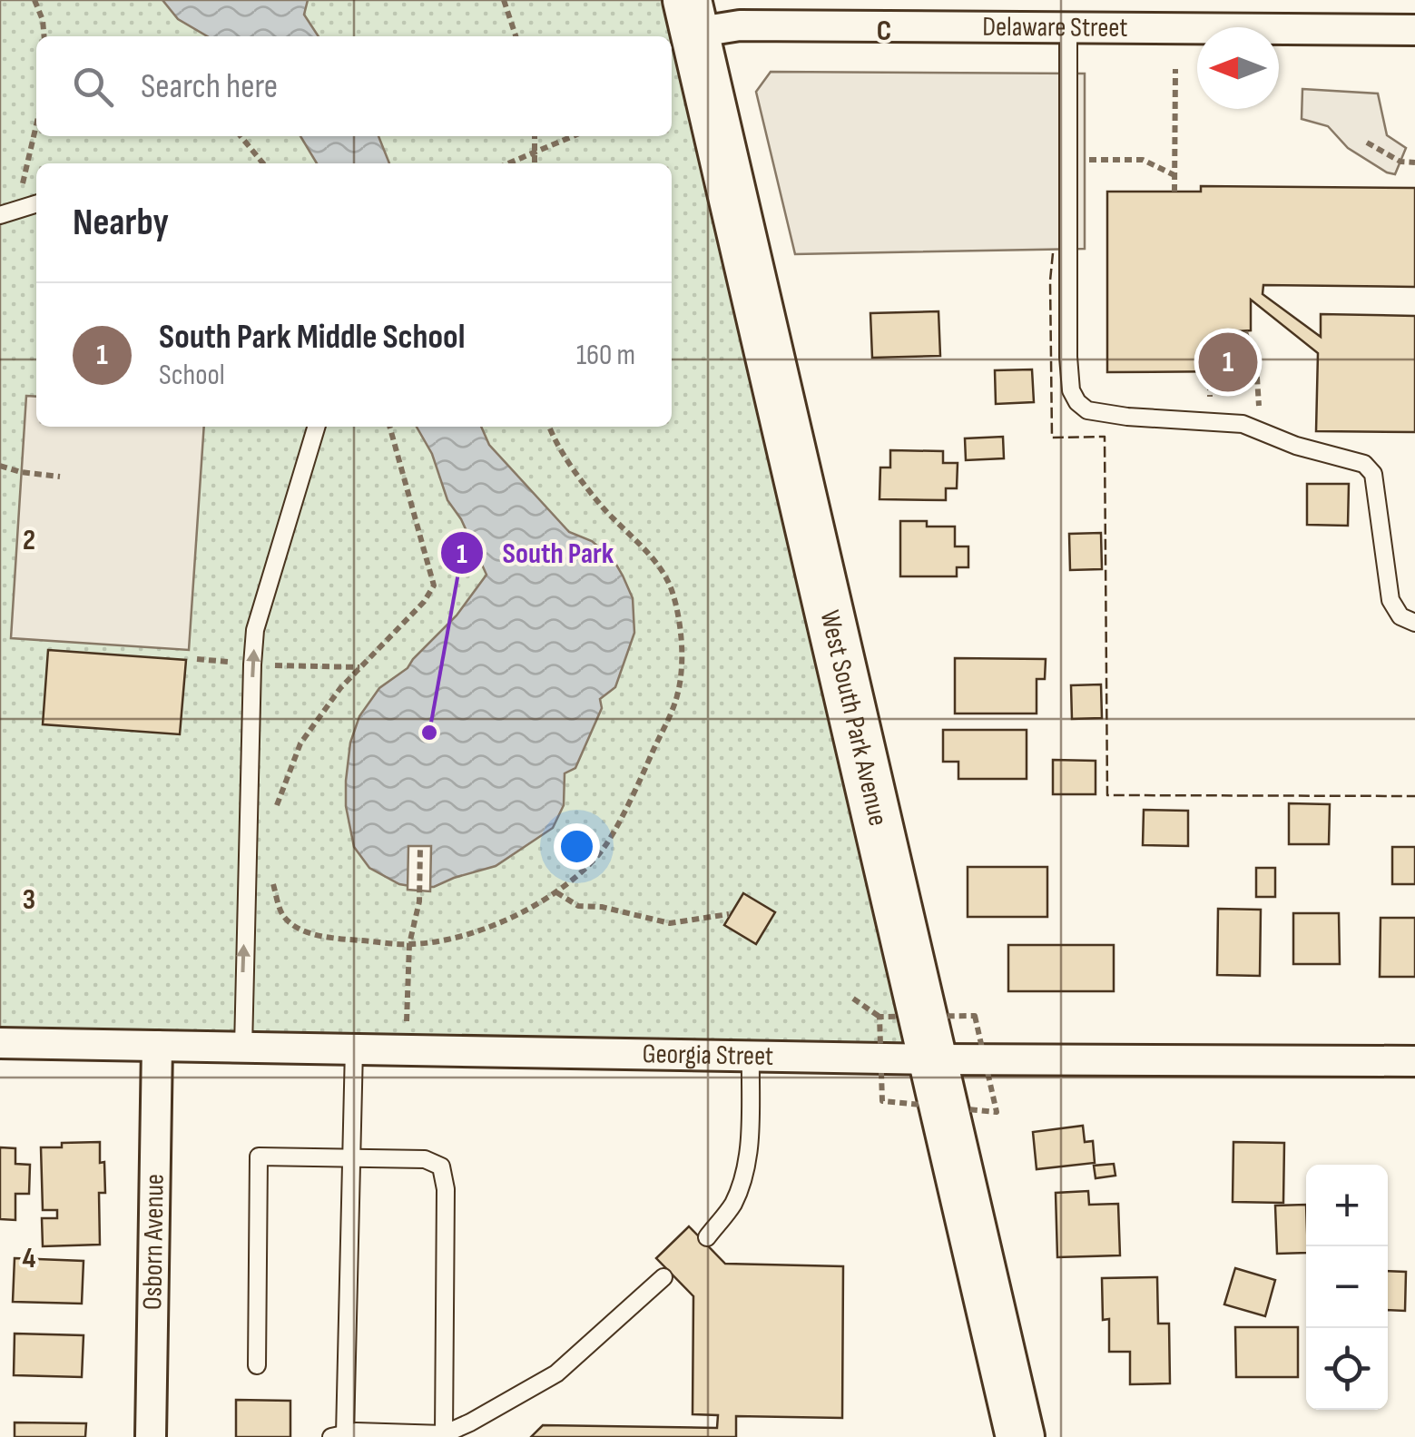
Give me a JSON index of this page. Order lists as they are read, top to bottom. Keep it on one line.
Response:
{"streets":{"main road":["West South Park Avenue"],"street":["Delaware Street","Georgia Street","Osborn Avenue"]},"crossings":[["Delaware Street","West South Park Avenue"],["West South Park Avenue","Georgia Street"],["Georgia Street","Osborn Avenue"]],"places":["South Park"],"north":"left","page":{"search":"Search here","heading":"Nearby","list":[{"mark":"1","name":"South Park Middle School","note":"School","value":"160 m"}],"pins":"1","map_buttons":["+","−"]},"grid":{"columns":["C"],"rows":["2","3","4"]}}
